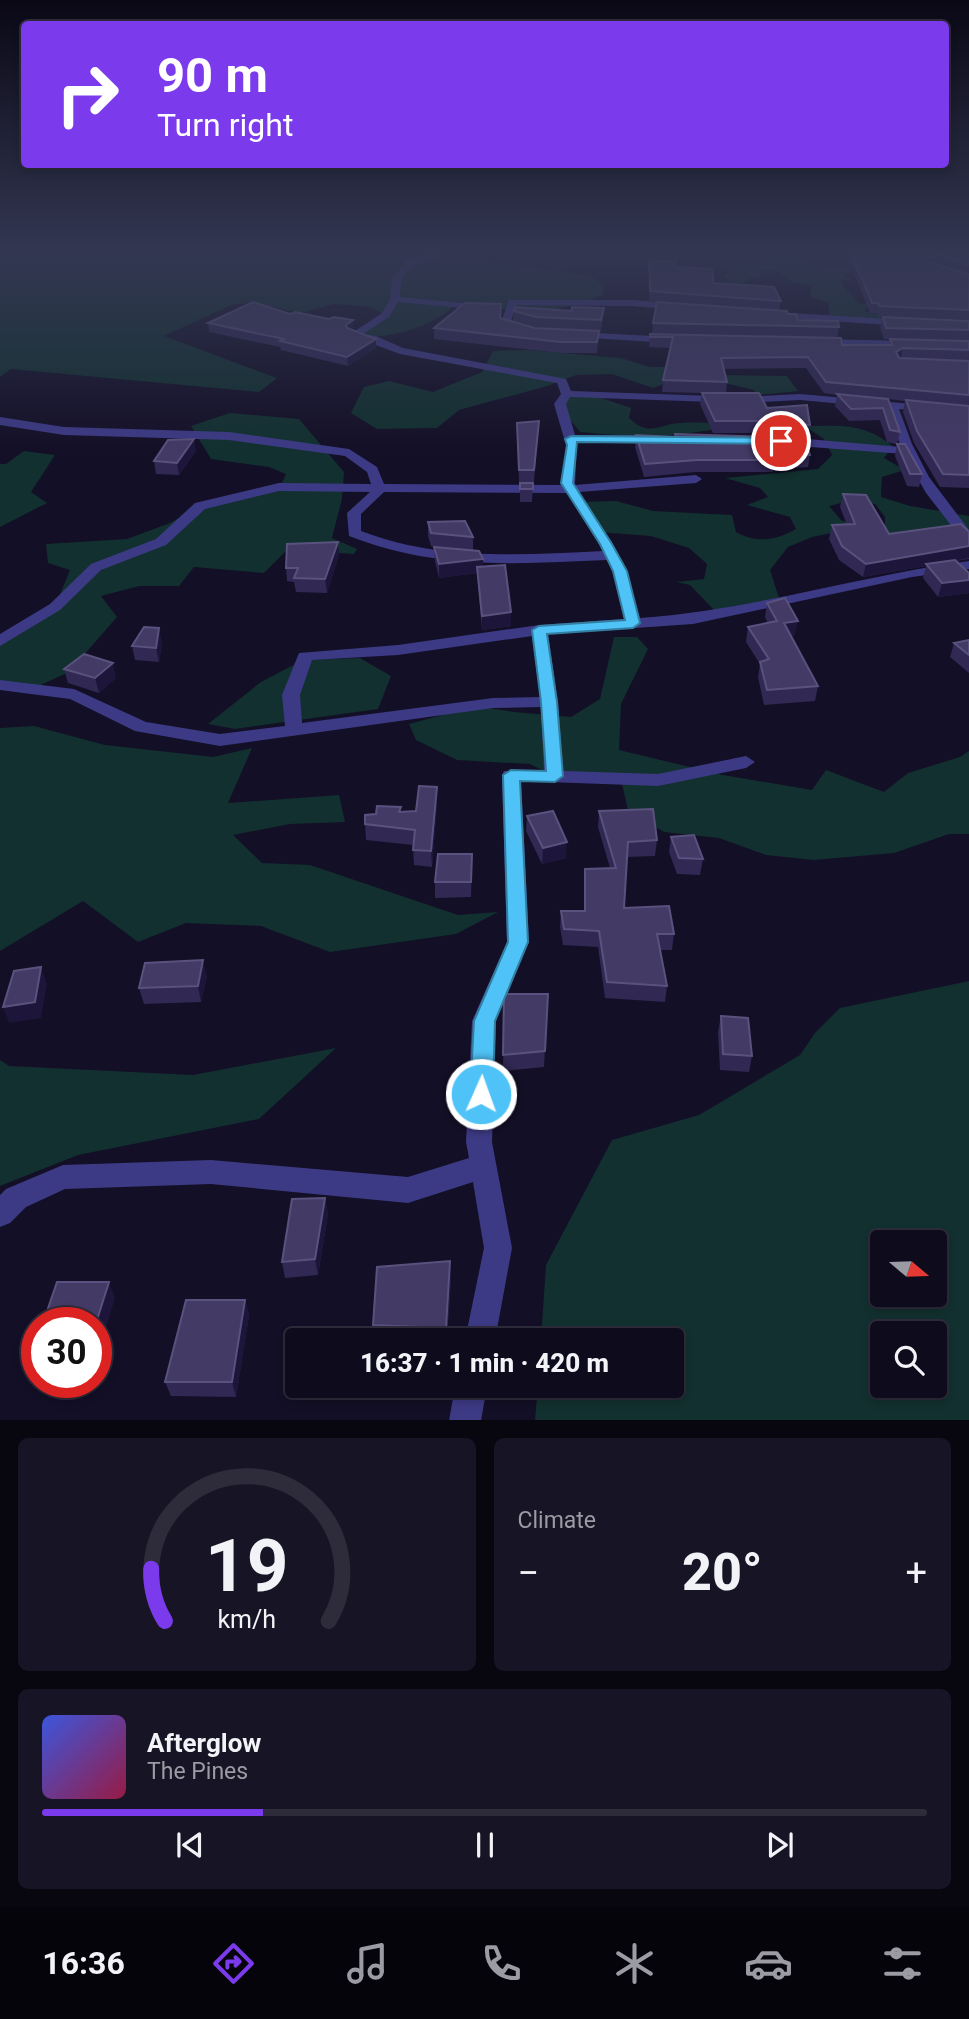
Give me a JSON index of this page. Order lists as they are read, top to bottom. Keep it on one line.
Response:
{"north":"right","page":{"turn":["90 m","Turn right"],"limit":"30","trip":"16:37 · 1 min · 420 m","tile":"Climate","heat":["−","20°","+"],"song":["Afterglow","The Pines"],"tabs":"16:36","gauge":["19","km/h"]}}
